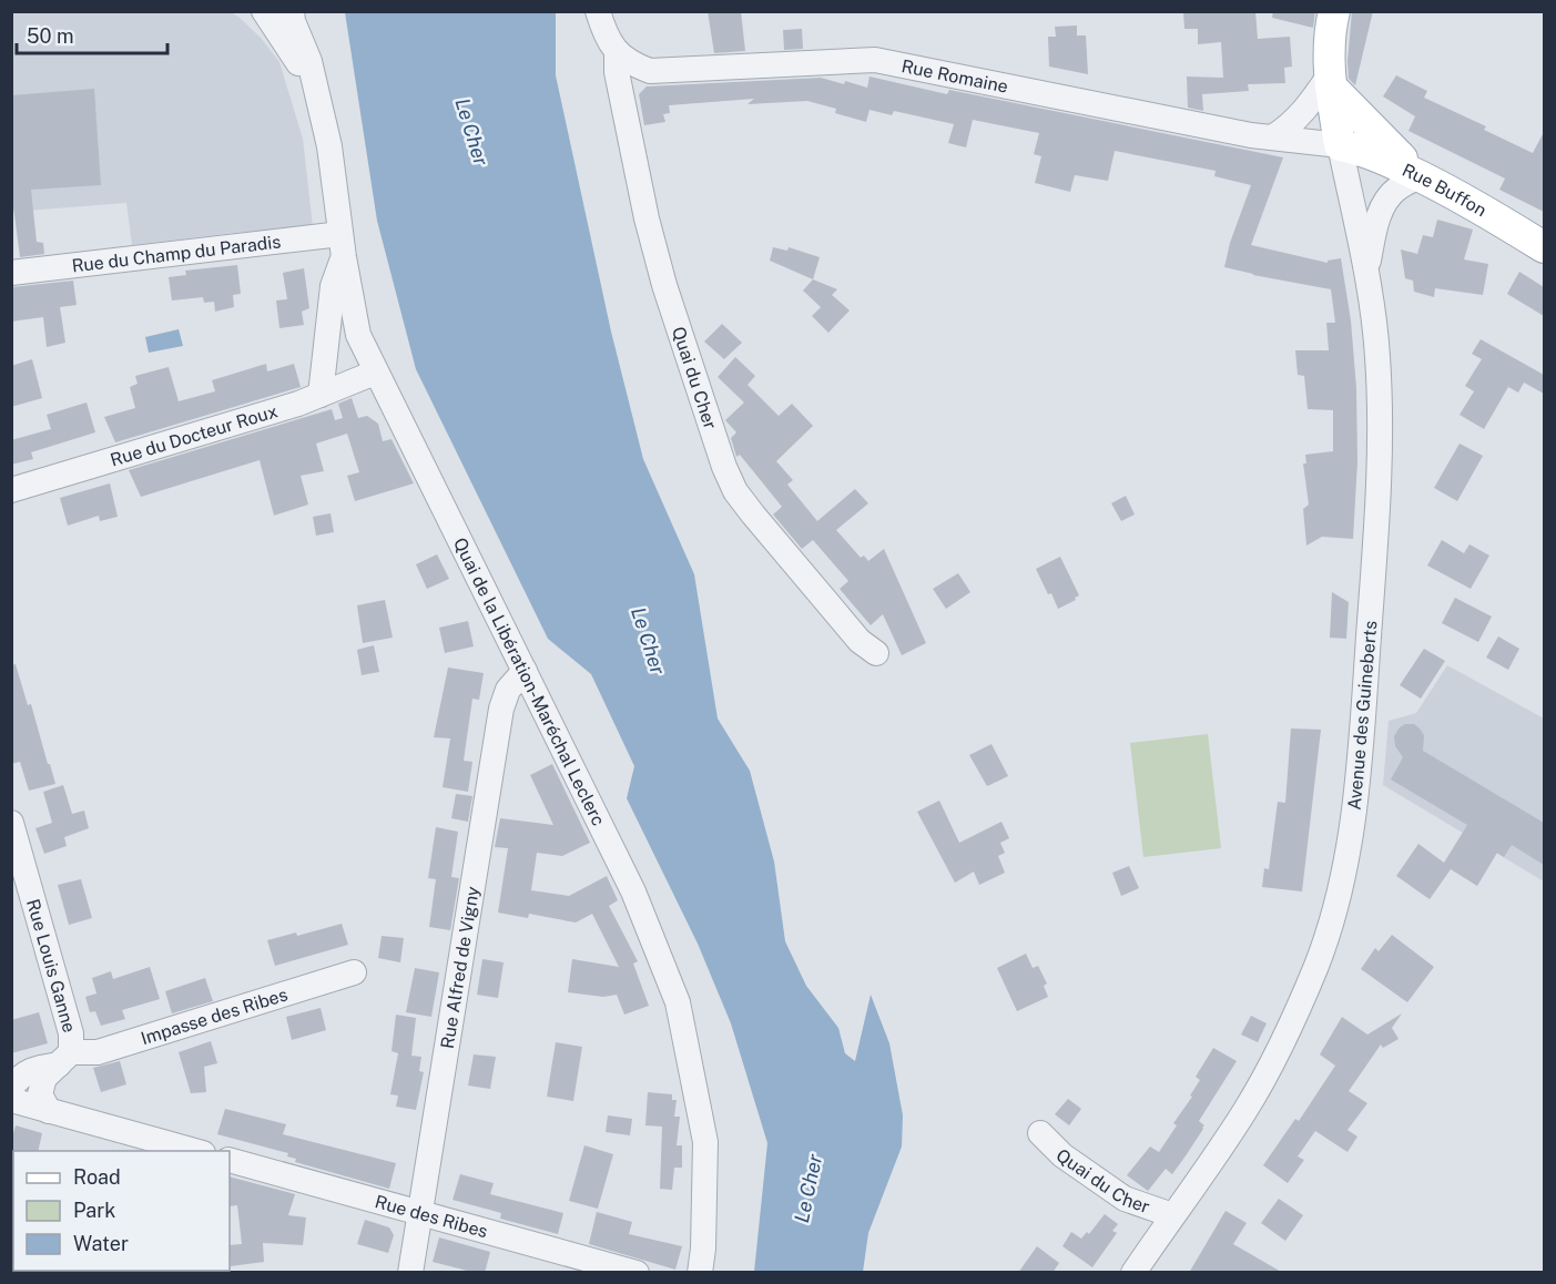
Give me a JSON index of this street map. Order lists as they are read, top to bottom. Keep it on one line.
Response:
{"streets":{"main road":["Rue Buffon"],"street":["Rue Romaine","Rue du Champ du Paradis","Quai du Cher","Rue du Docteur Roux","Quai de la Libération-Maréchal Leclerc","Avenue des Guineberts","Rue Louis Ganne","Rue Alfred de Vigny","Impasse des Ribes","Rue des Ribes"]},"crossings":[["Rue Romaine","Rue Buffon"],["Rue Romaine","Quai du Cher"],["Rue Romaine","Avenue des Guineberts"],["Rue Buffon","Avenue des Guineberts"],["Rue du Champ du Paradis","Quai de la Libération-Maréchal Leclerc"],["Quai du Cher","Avenue des Guineberts"],["Rue du Docteur Roux","Quai de la Libération-Maréchal Leclerc"],["Quai de la Libération-Maréchal Leclerc","Rue Alfred de Vigny"],["Rue Louis Ganne","Impasse des Ribes"],["Rue Alfred de Vigny","Rue des Ribes"]],"water":["Le Cher"],"legend":["Road","Park","Water"],"scale_bar":"50 m"}
